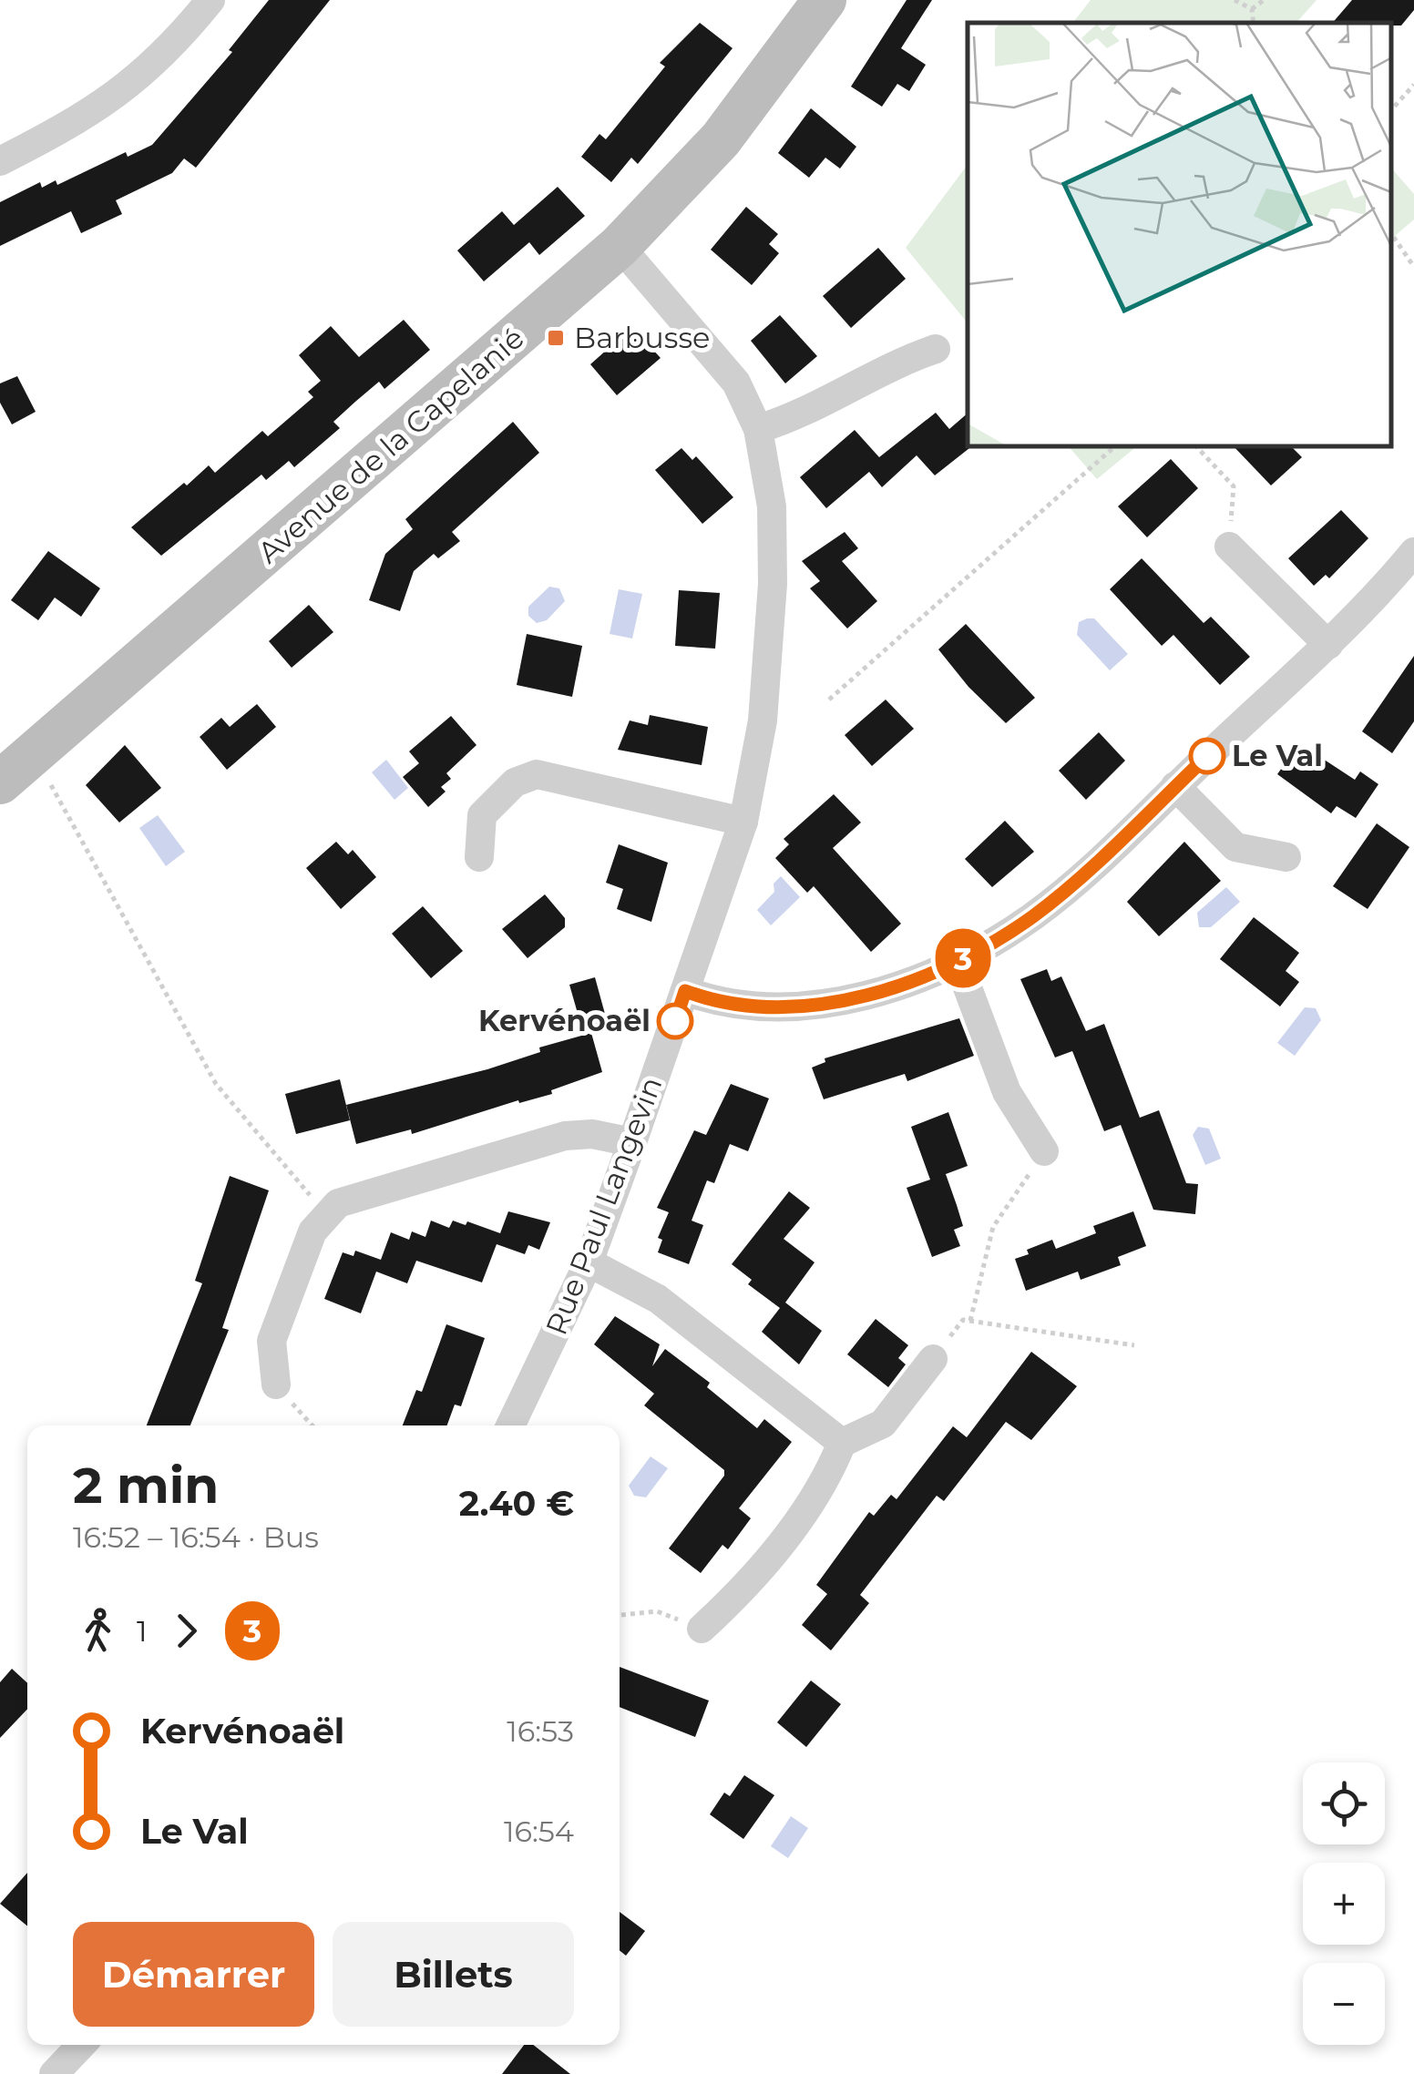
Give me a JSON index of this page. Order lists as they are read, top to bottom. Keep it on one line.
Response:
{"streets":{"street":["Avenue de la Capelanié","Rue Paul Langevin"]},"crossings":[["Avenue de la Capelanié","Rue Paul Langevin"]],"places":{"transit":["Barbusse"],"other":["Le Val","Kervénoaël"]},"lines":["bus line 3"],"page":{"on_map":"3","heading":["2 min","16:52 – 16:54 · Bus","2.40 €"],"legs":["1","3"],"list":[{"name":"Kervénoaël","value":"16:53"},{"name":"Le Val","value":"16:54"}],"map_buttons":["+","−"],"buttons":["Démarrer","Billets"]}}
